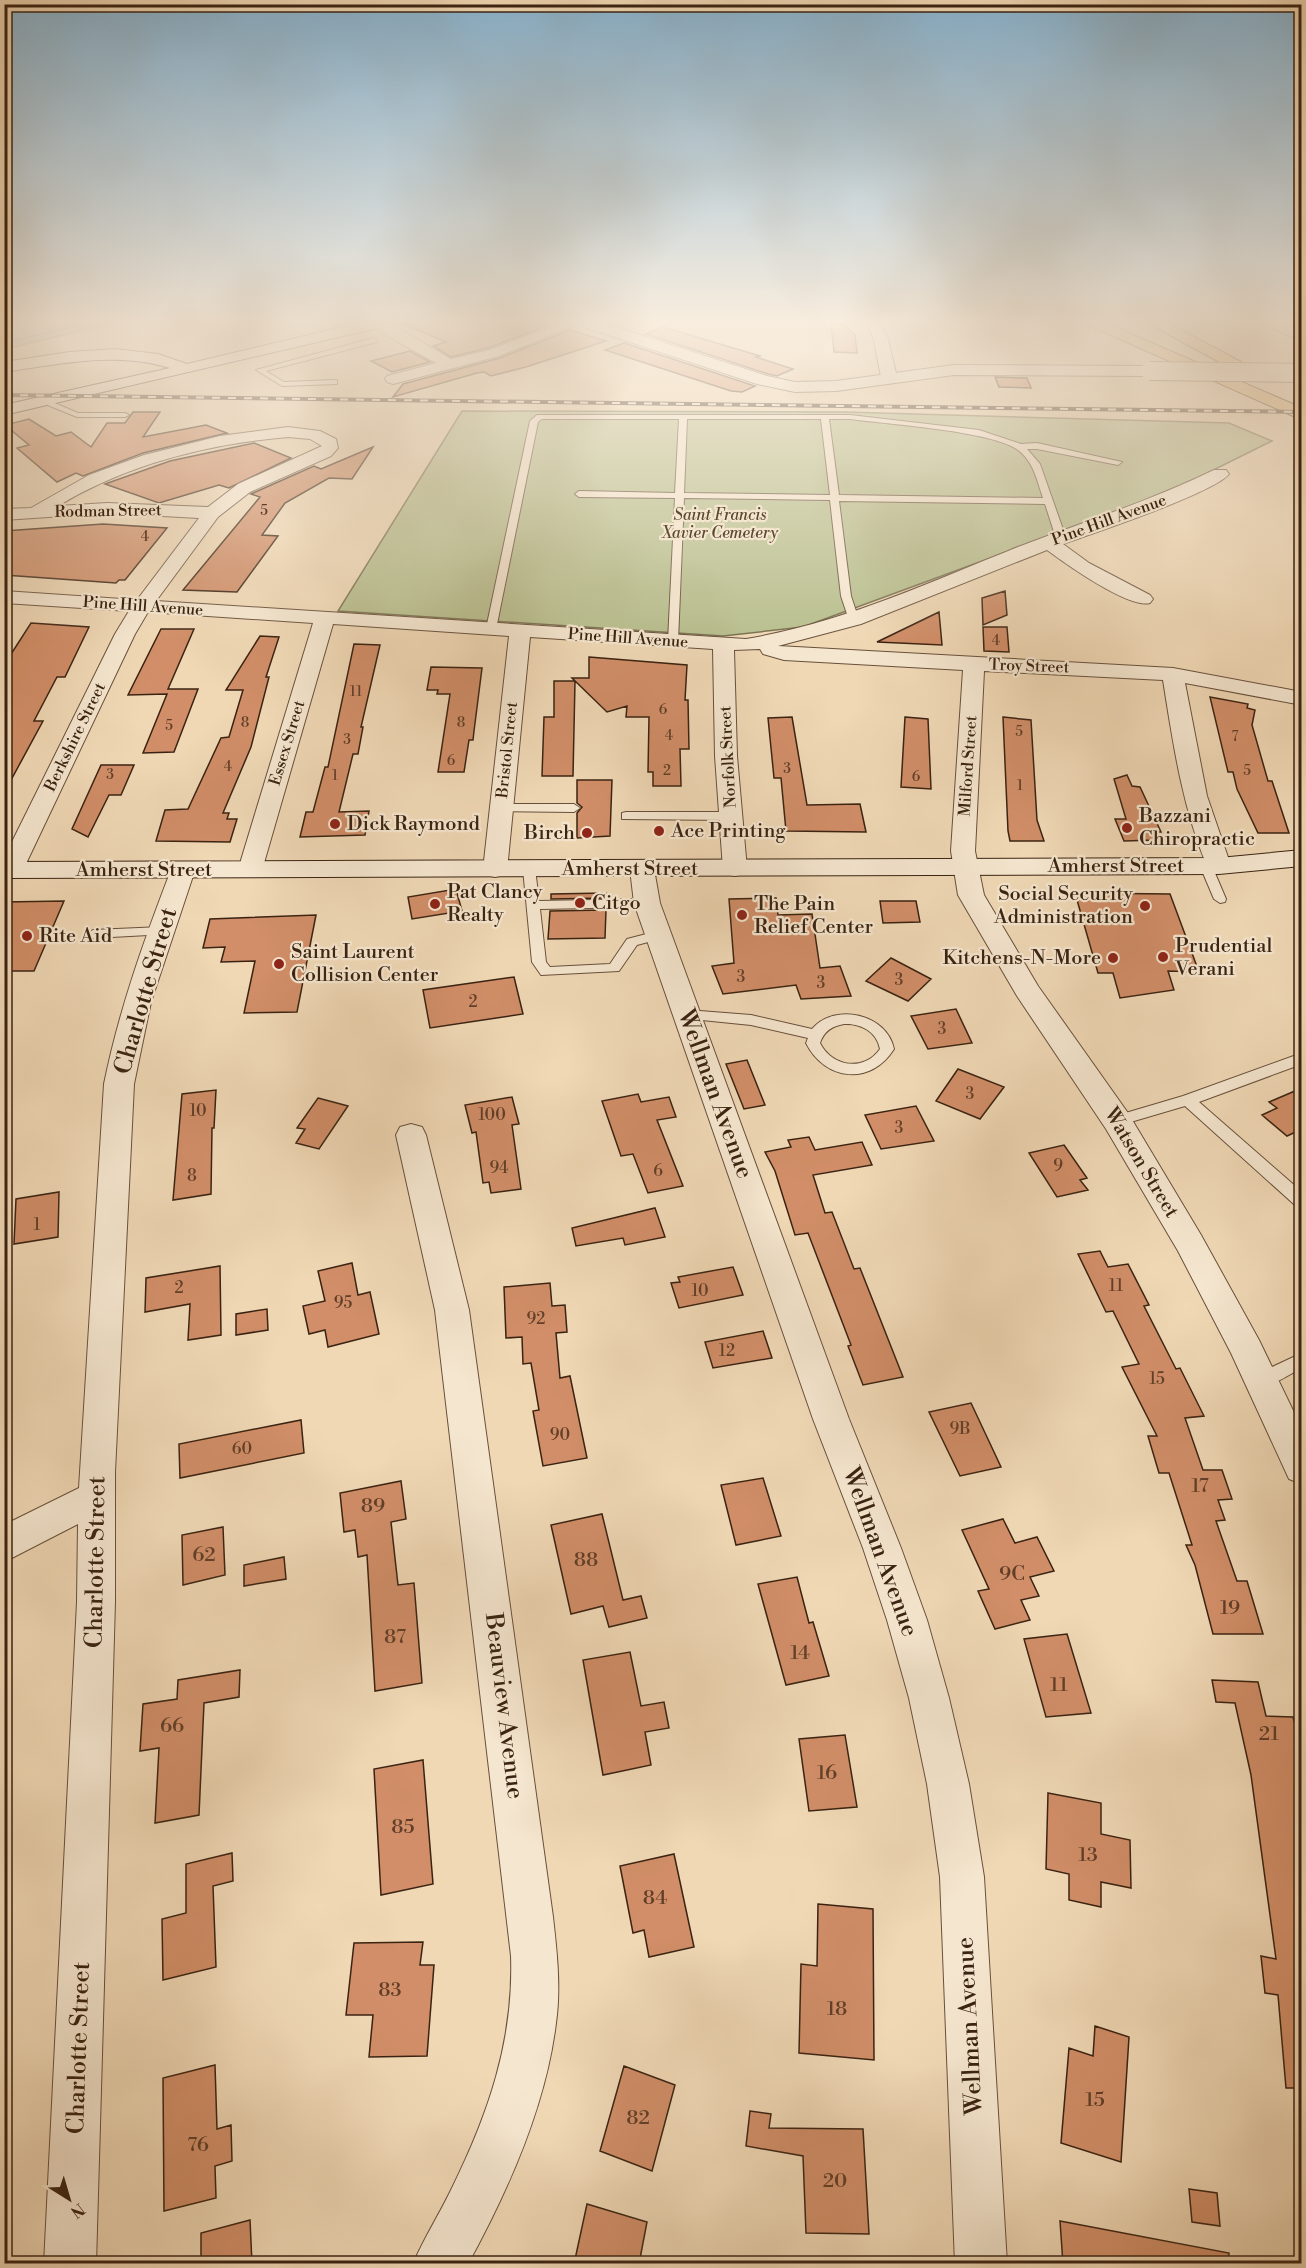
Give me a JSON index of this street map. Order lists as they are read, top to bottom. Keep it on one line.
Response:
{"streets":{"main road":["Amherst Street"],"street":["Rodman Street","Pine Hill Avenue","Troy Street","Berkshire Street","Essex Street","Bristol Street","Norfolk Street","Milford Street","Charlotte Street","Wellman Avenue","Watson Street","Beauview Avenue"]},"crossings":[["Rodman Street","Berkshire Street"],["Pine Hill Avenue","Troy Street"],["Pine Hill Avenue","Berkshire Street"],["Pine Hill Avenue","Essex Street"],["Pine Hill Avenue","Bristol Street"],["Pine Hill Avenue","Norfolk Street"],["Troy Street","Milford Street"],["Berkshire Street","Amherst Street"],["Essex Street","Amherst Street"],["Bristol Street","Amherst Street"],["Norfolk Street","Amherst Street"],["Milford Street","Amherst Street"],["Milford Street","Watson Street"],["Amherst Street","Charlotte Street"],["Amherst Street","Wellman Avenue"],["Amherst Street","Watson Street"]],"parks":["Saint Francis Xavier Cemetery"],"places":["Dick Raymond","Bazzani Chiropractic","Ace Printing","Birch","Citgo","Pat Clancy Realty","Social Security Administration","The Pain Relief Center","Rite Aid","Prudential Verani","Kitchens-N-More","Saint Laurent Collision Center"],"house_numbers":["5","4","4","11","6","8","8","5","5","4","7","3","6","4","3","2","5","3","1","6","1","3","3","3","2","3","3","10","100","3","9","94","6","8","1","11","2","10","95","92","12","15","9B","90","60","17","89","62","88","9C","19","87","14","11","66","21","16","85","13","84","83","18","15","82","76","20"],"north":"bottom right"}
